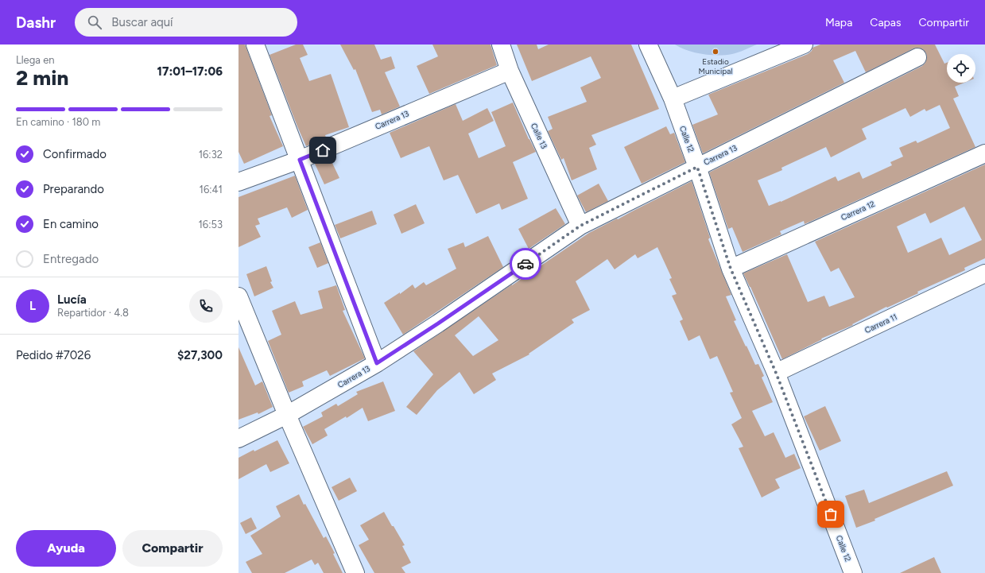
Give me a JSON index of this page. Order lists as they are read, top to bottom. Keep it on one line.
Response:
{"streets":{"street":["Carrera 13","Calle 13","Calle 12","Carrera 12","Carrera 11"]},"crossings":[["Carrera 13","Calle 13"],["Carrera 13","Calle 12"],["Calle 12","Carrera 12"],["Calle 12","Carrera 11"]],"places":["Estadio Municipal"],"page":{"header":"Dashr","search":"Buscar aquí","nav":["Mapa","Capas","Compartir"],"heading":["2 min","Llega en","17:01–17:06"],"panel":["Lucía","Repartidor · 4.8","Pedido #7026","$27,300"],"bar":"En camino · 180 m","list":[["Confirmado","16:32"],["Preparando","16:41"],["En camino","16:53"],"Entregado"],"round":"L","buttons":["Ayuda","Compartir"]}}
